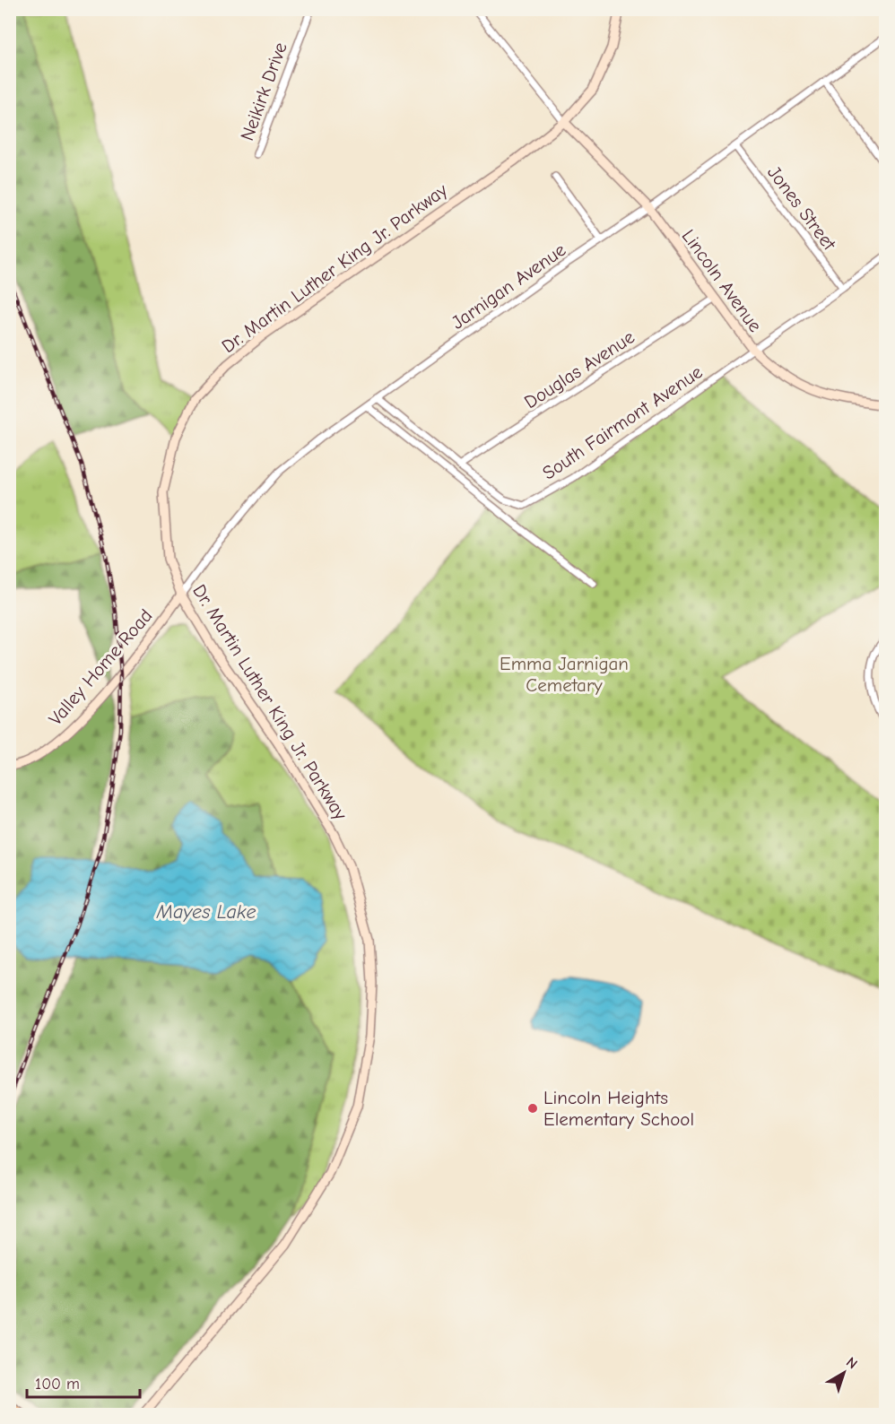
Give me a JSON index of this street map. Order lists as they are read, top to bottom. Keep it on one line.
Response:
{"streets":{"main road":["Dr. Martin Luther King Jr. Parkway","Lincoln Avenue","Valley Home Road"],"street":["Neikirk Drive","Jones Street","Jarnigan Avenue","Douglas Avenue","South Fairmont Avenue"]},"crossings":[["Jones Street","Jarnigan Avenue"],["Jones Street","South Fairmont Avenue"],["Dr. Martin Luther King Jr. Parkway","Lincoln Avenue"],["Dr. Martin Luther King Jr. Parkway","Jarnigan Avenue"],["Dr. Martin Luther King Jr. Parkway","Valley Home Road"],["Lincoln Avenue","Jarnigan Avenue"],["Lincoln Avenue","Douglas Avenue"],["Lincoln Avenue","South Fairmont Avenue"],["Jarnigan Avenue","South Fairmont Avenue"],["Jarnigan Avenue","Valley Home Road"],["Douglas Avenue","South Fairmont Avenue"]],"water":["Mayes Lake"],"parks":["Emma Jarnigan Cemetary"],"places":["Lincoln Heights Elementary School"],"scale_bar":"100 m","north":"top right"}
